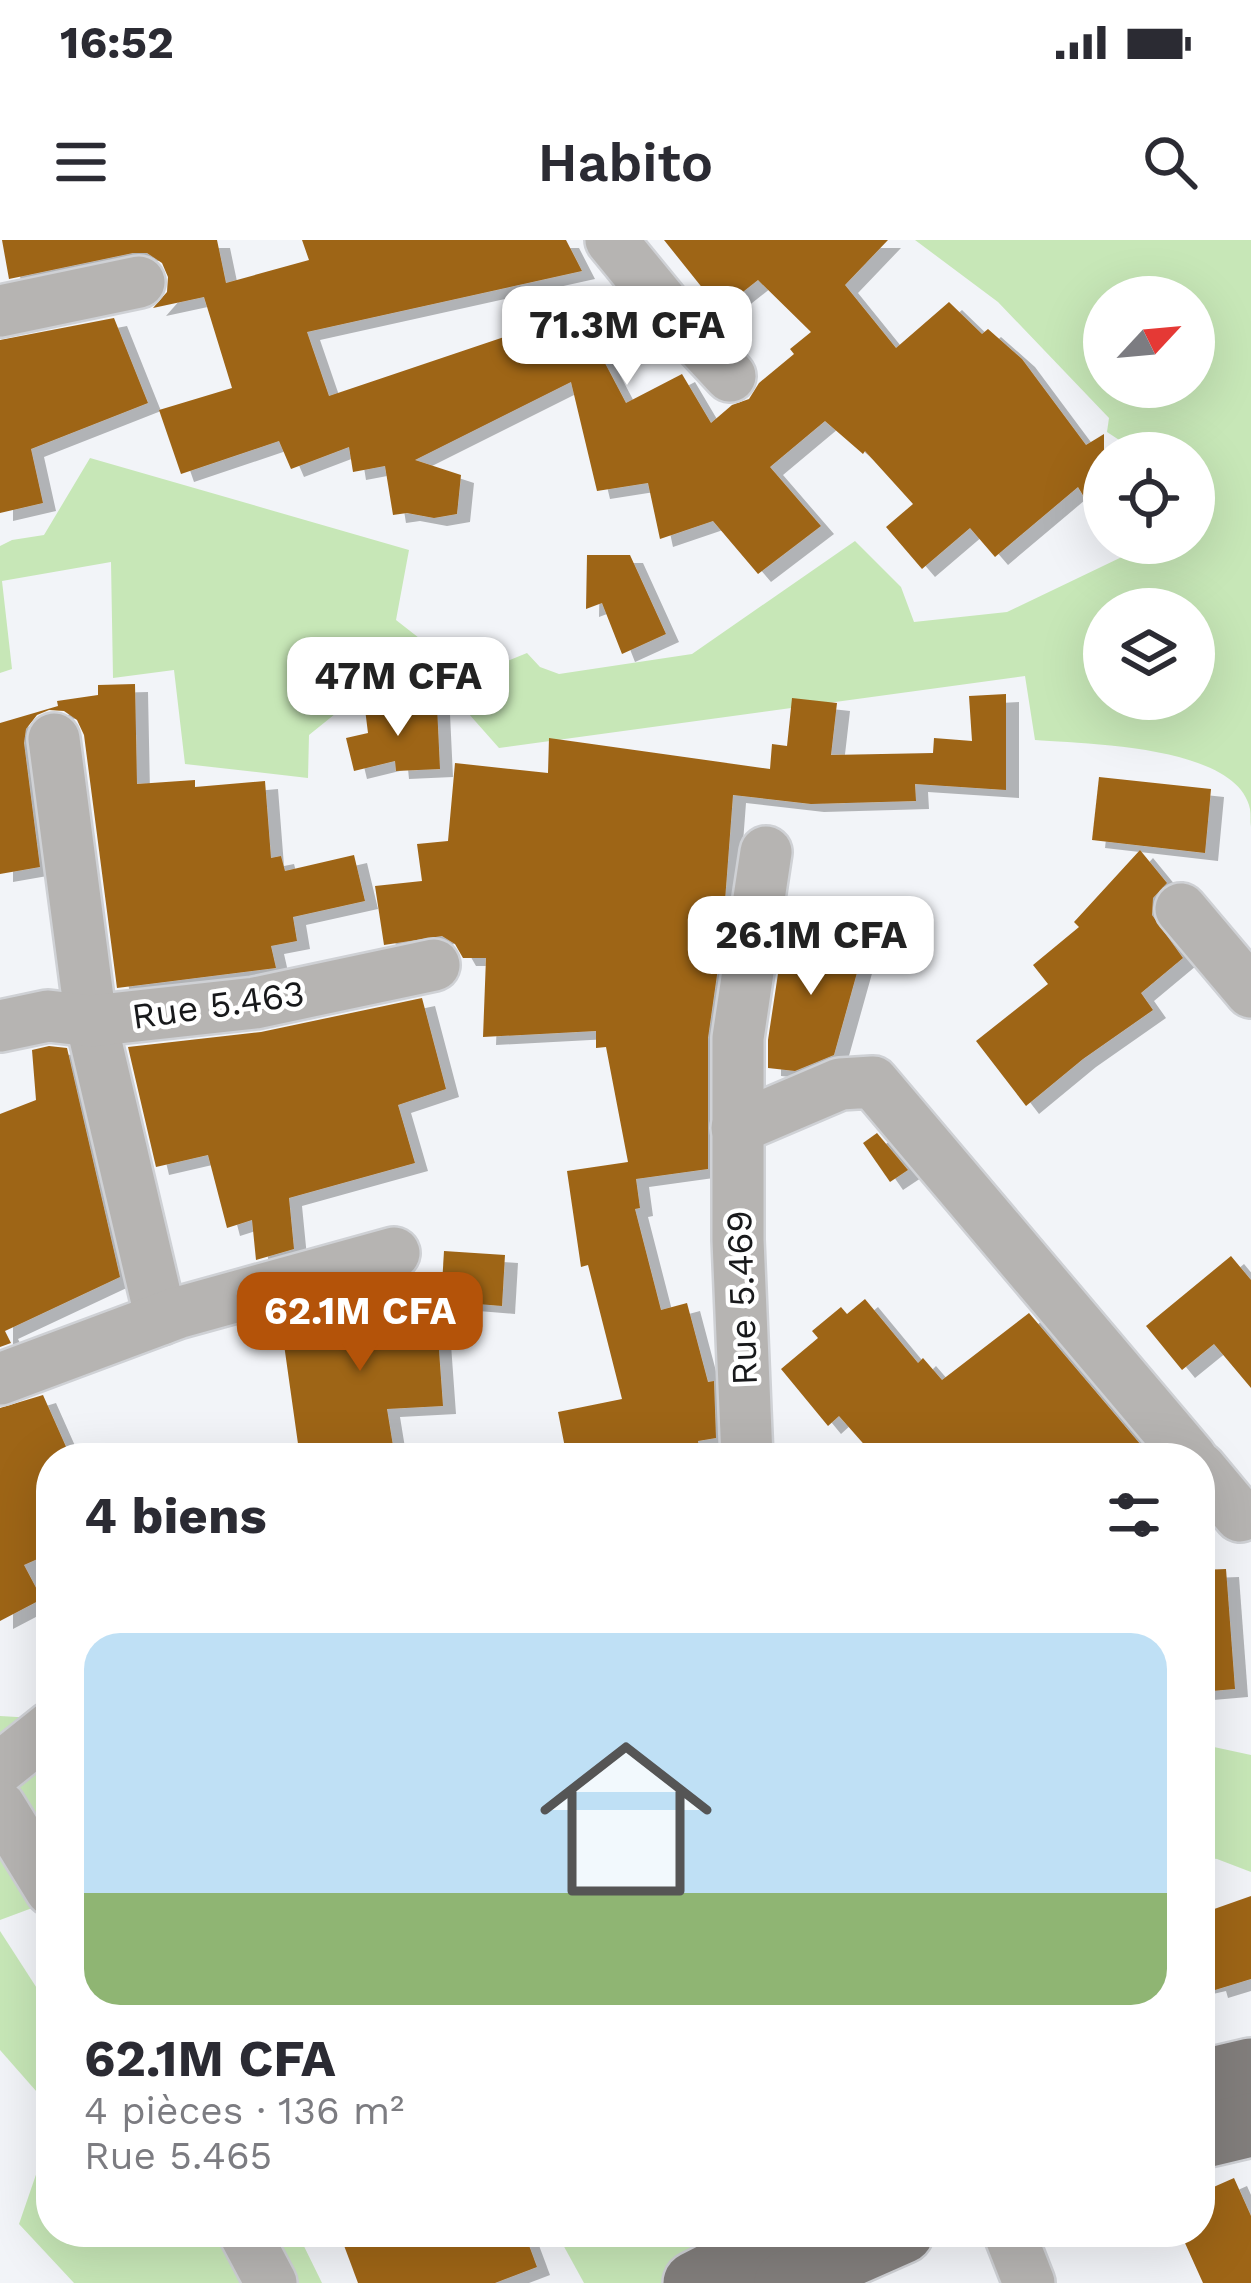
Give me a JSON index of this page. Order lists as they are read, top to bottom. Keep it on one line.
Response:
{"streets":{"street":["Rue 5.463","Rue 5.469"]},"north":"top right","page":{"status":"16:52","header":"Habito","price":["71.3M CFA","47M CFA","26.1M CFA","62.1M CFA"],"heading":"4 biens","list":[{"name":"62.1M CFA","note":"4 pièces · 136 m² · Rue 5.465"}]}}
